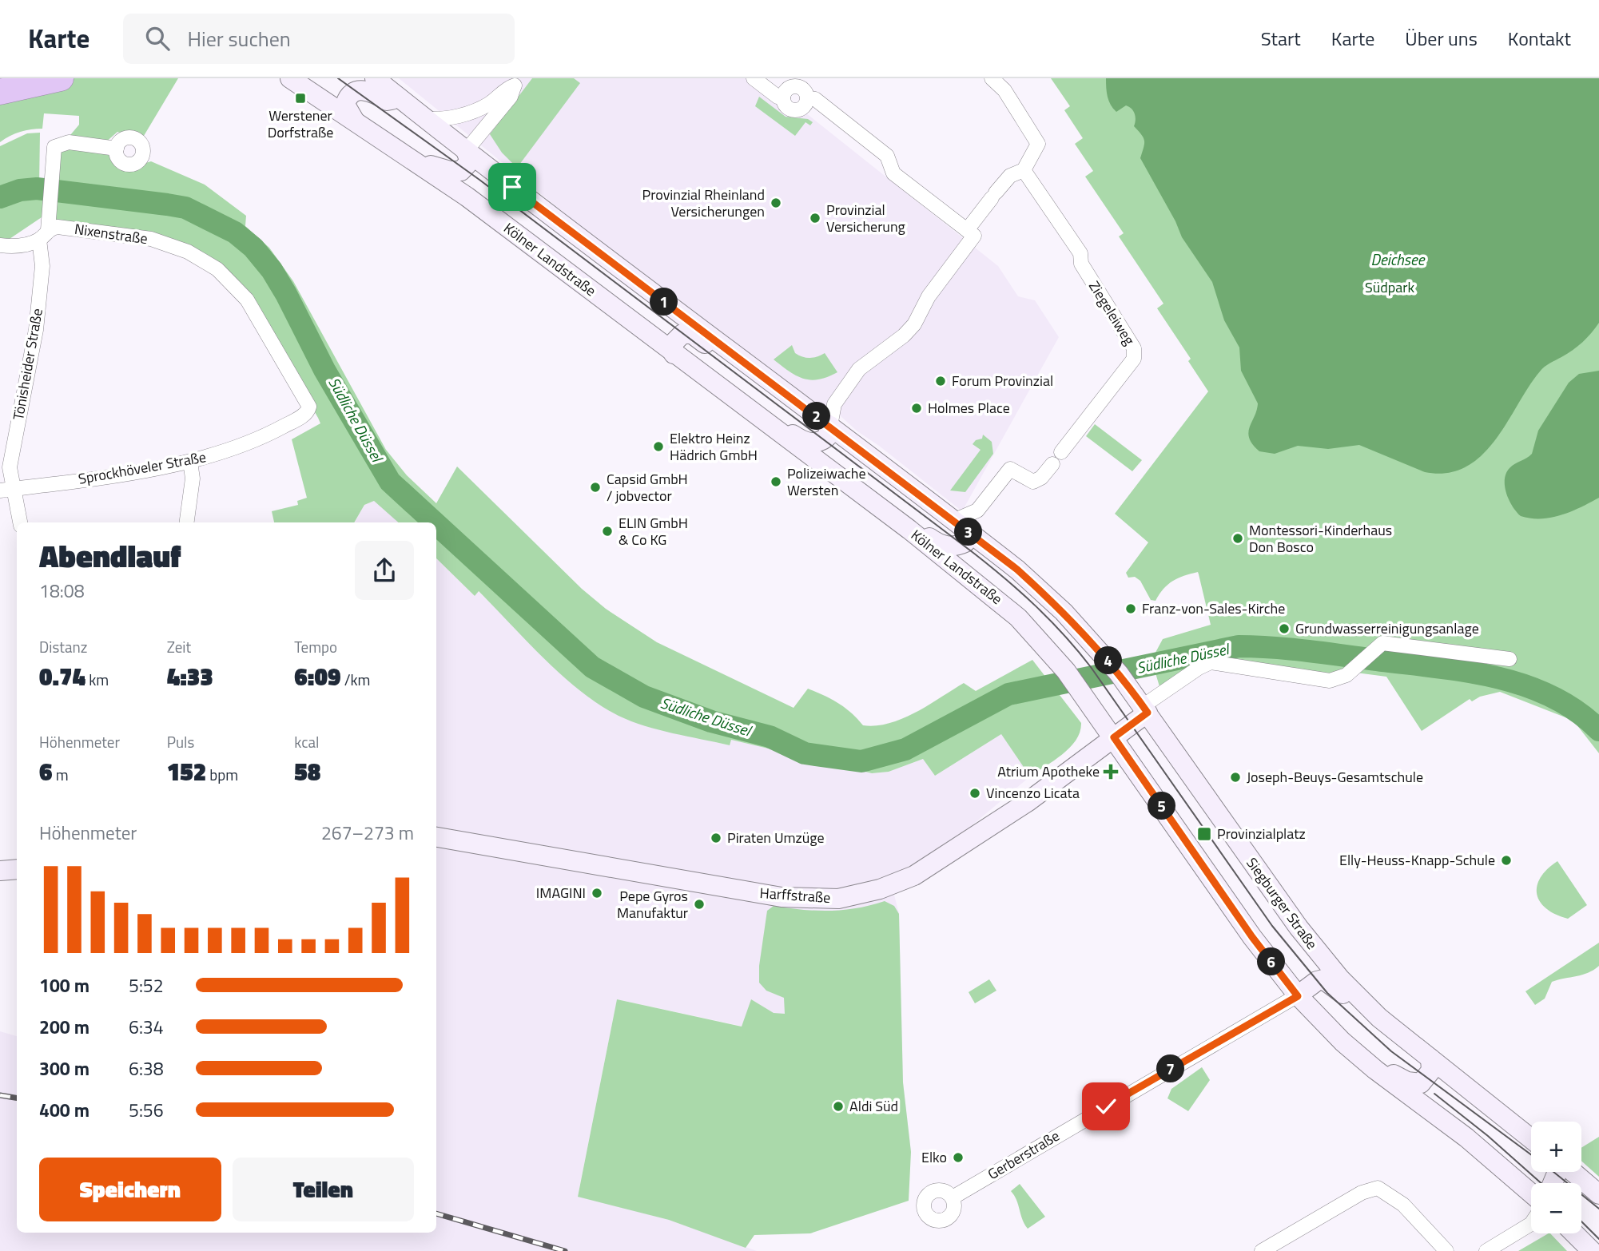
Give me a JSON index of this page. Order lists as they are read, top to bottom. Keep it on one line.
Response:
{"streets":{"main road":["Kölner Landstraße","Harffstraße","Siegburger Straße"],"street":["Nixenstraße","Ziegeleiweg","Tönisheider Straße","Sprockhöveler Straße","Gerberstraße"]},"crossings":[["Nixenstraße","Tönisheider Straße"],["Nixenstraße","Sprockhöveler Straße"],["Kölner Landstraße","Harffstraße"],["Tönisheider Straße","Sprockhöveler Straße"],["Siegburger Straße","Gerberstraße"]],"water":["Deichsee","Südliche Düssel"],"parks":["Südpark"],"places":{"transit":["Werstener Dorfstraße","Provinzialplatz"],"other":["Provinzial Rheinland Versicherungen","Provinzial Versicherung","Forum Provinzial","Holmes Place","Elektro Heinz Hädrich GmbH","Polizeiwache Wersten","Capsid GmbH / jobvector","ELIN GmbH & Co KG","Montessori-Kinderhaus Don Bosco","Franz-von-Sales-Kirche","Grundwasserreinigungsanlage","Joseph-Beuys-Gesamtschule","Vincenzo Licata","Piraten Umzüge","Elly-Heuss-Knapp-Schule","IMAGINI","Pepe Gyros Manufaktur","Aldi Süd","Elko"],"health":["Atrium Apotheke"]},"page":{"header":"Karte","search":"Hier suchen","nav":["Start","Karte","Über uns","Kontakt"],"pins":["1","2","3","4","5","6","7"],"heading":["Abendlauf","18:08"],"stats":[["Distanz","0.74 km"],["Zeit","4:33"],["Tempo","6:09 /km"],["Höhenmeter","6 m"],["Puls","152 bpm"],["kcal","58"]],"chart":["Höhenmeter","267–273 m"],"list":[{"name":"100 m","note":"5:52"},{"name":"200 m","note":"6:34"},{"name":"300 m","note":"6:38"},{"name":"400 m","note":"5:56"}],"map_buttons":["+","−"],"buttons":["Speichern","Teilen"]}}
